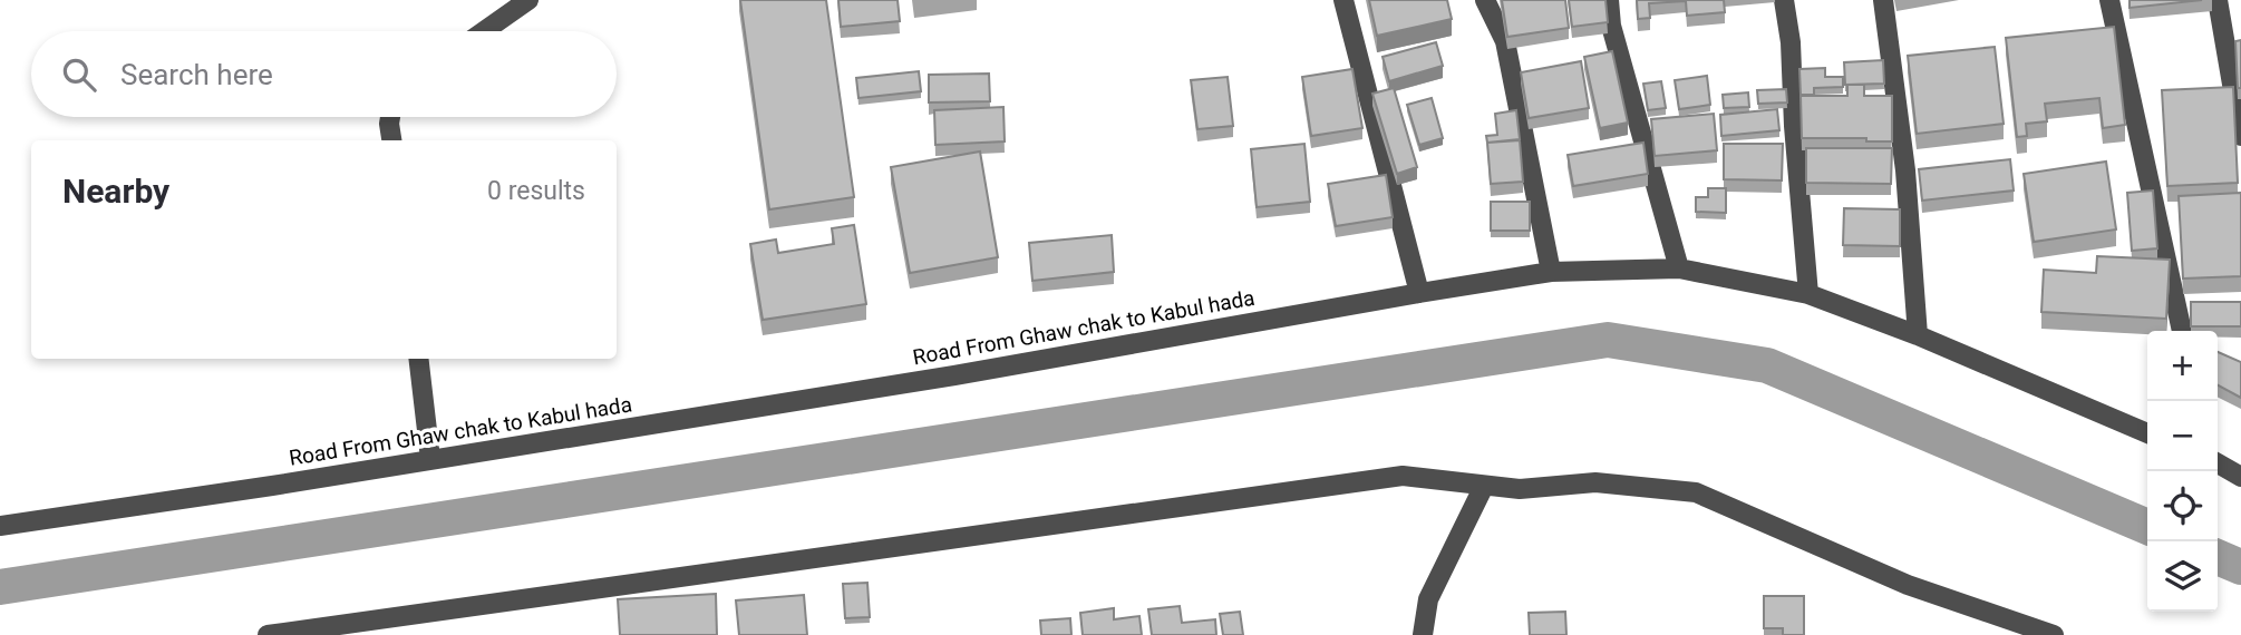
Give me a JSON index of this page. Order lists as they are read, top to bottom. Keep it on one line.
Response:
{"streets":{"street":["Road From Ghaw chak to Kabul hada"]},"page":{"search":"Search here","heading":["Nearby","0 results"],"map_buttons":["+","−"]}}
